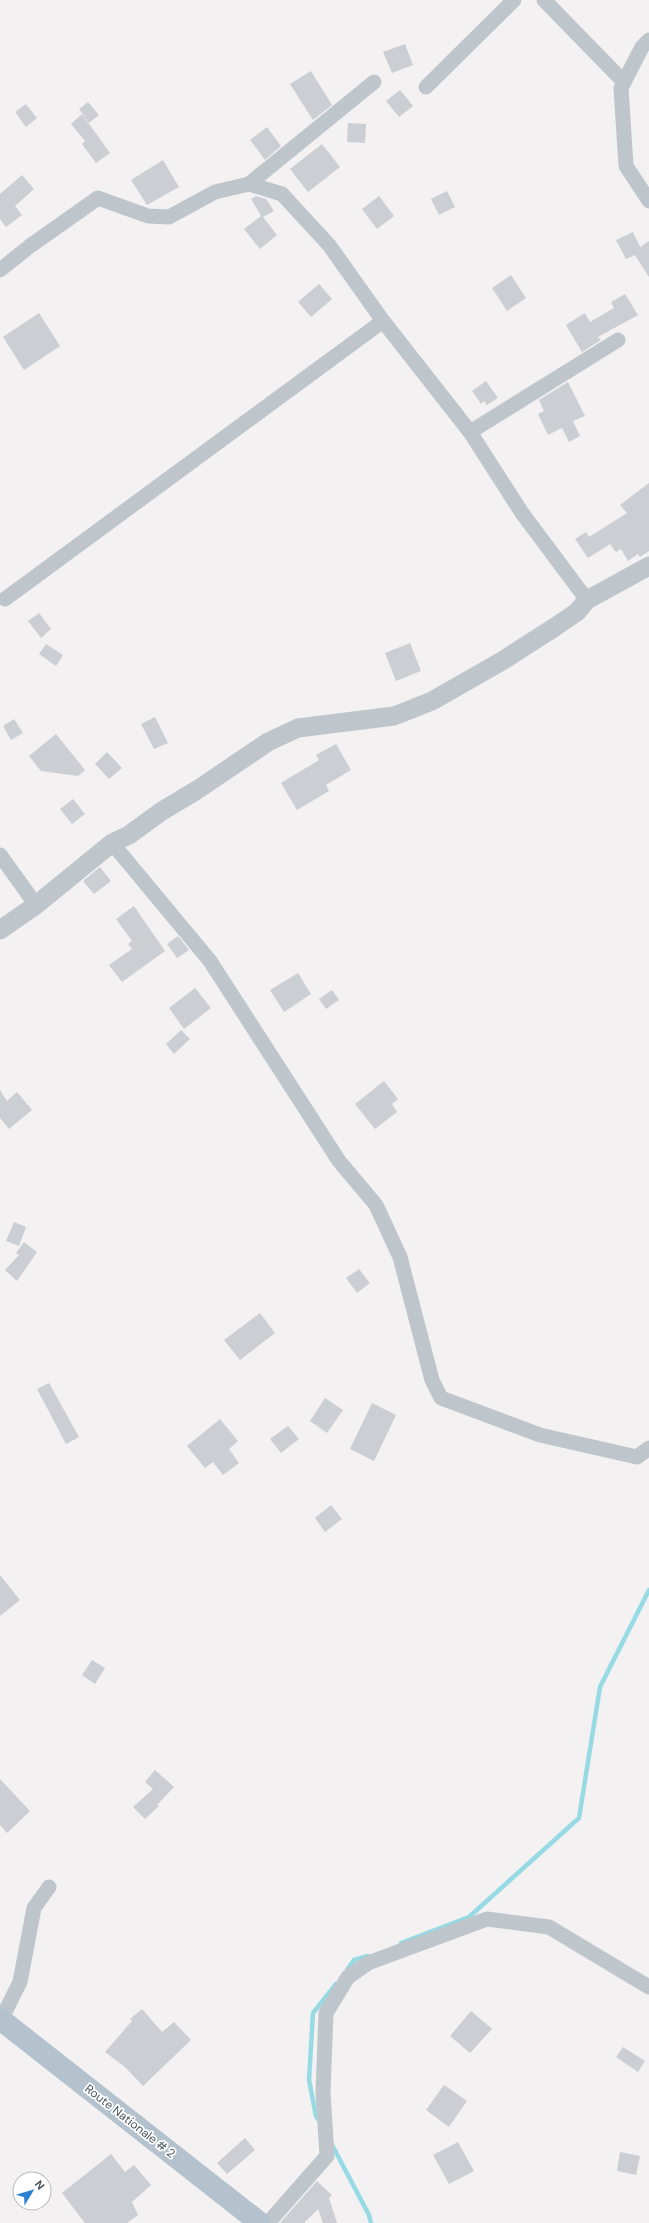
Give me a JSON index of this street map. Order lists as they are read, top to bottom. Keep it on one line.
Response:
{"streets":{"main road":["Route Nationale # 2"]},"north":"top right"}
